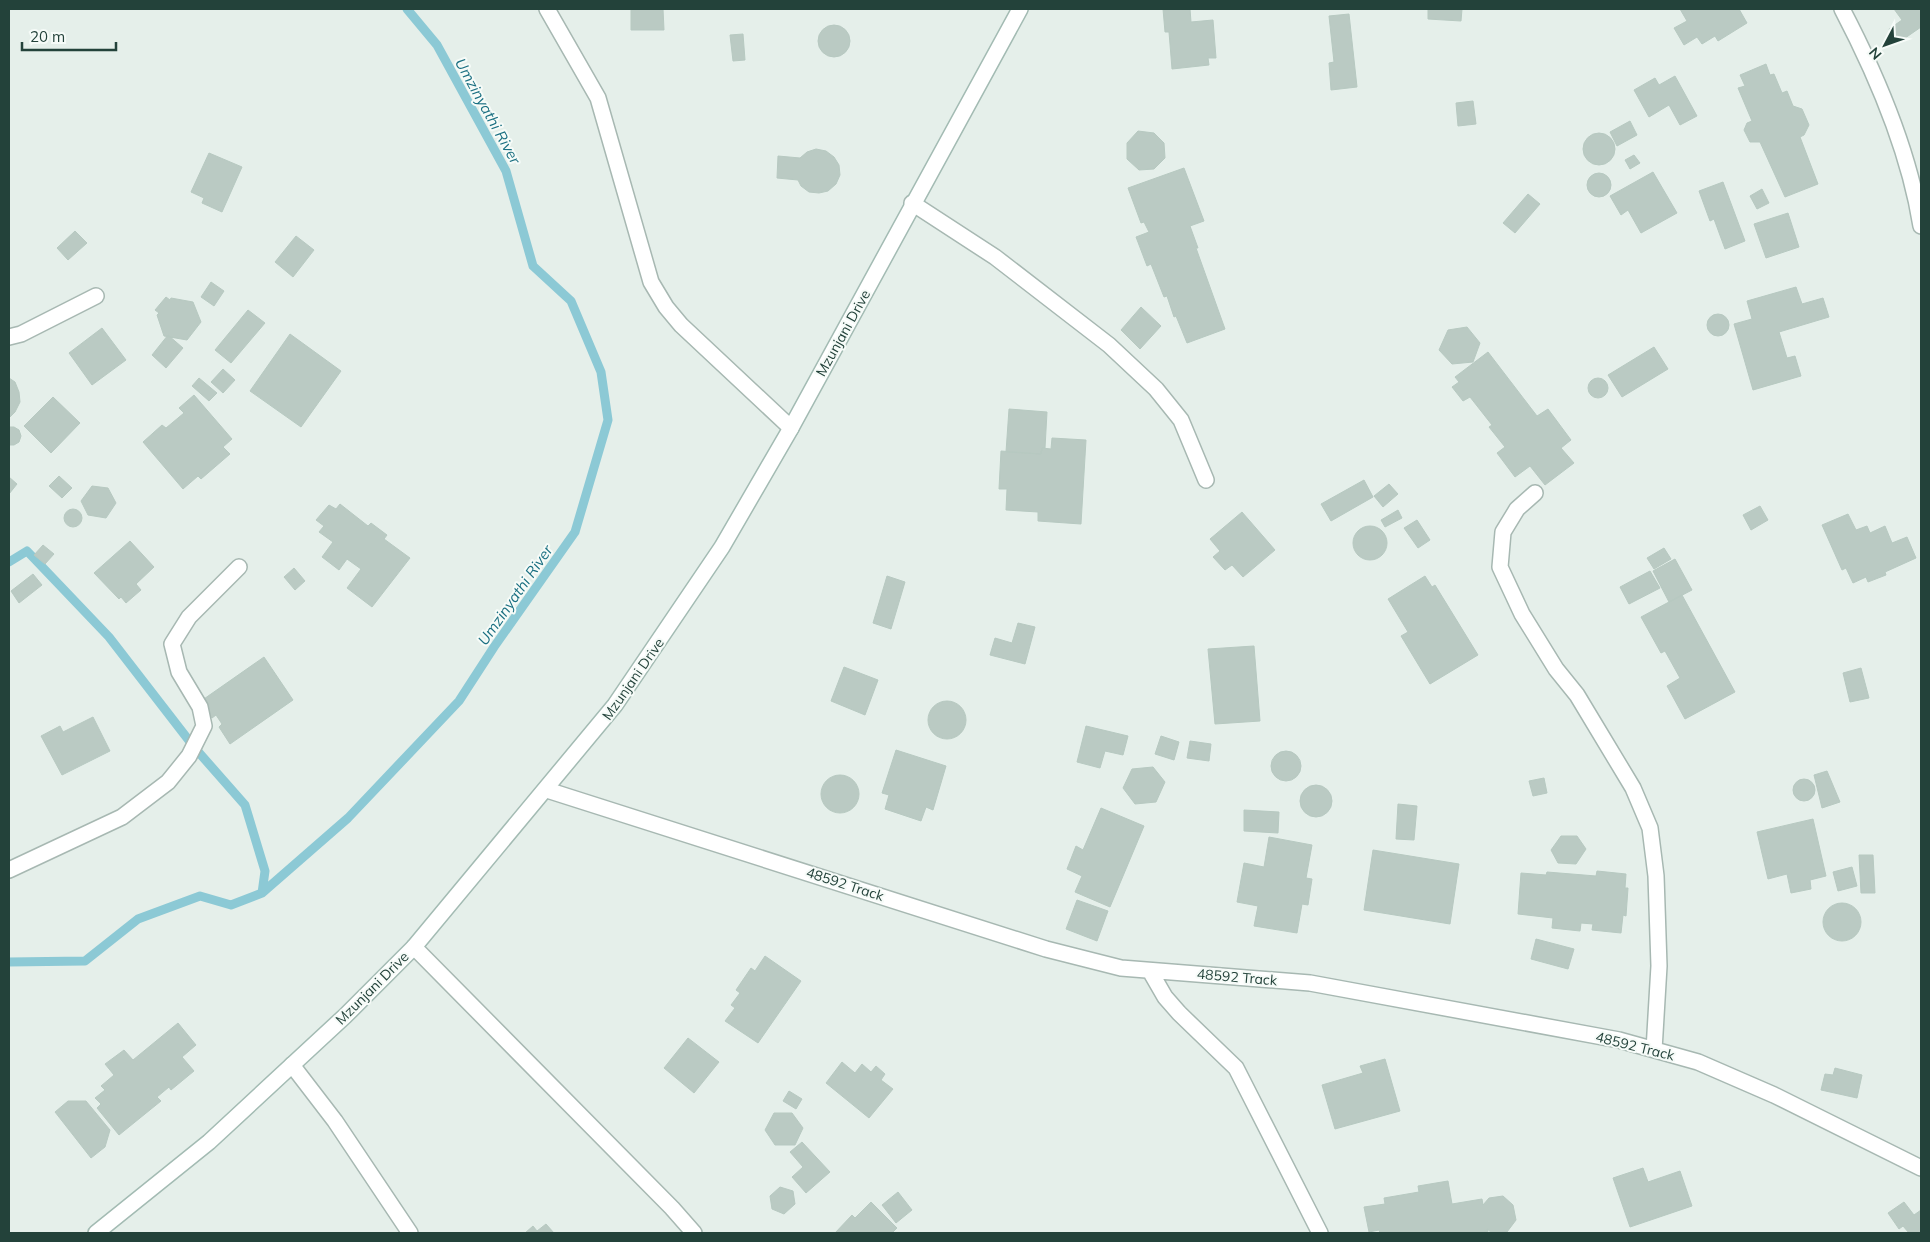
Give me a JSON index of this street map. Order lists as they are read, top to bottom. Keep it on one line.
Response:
{"streets":{"street":["Mzunjani Drive","48592 Track"]},"crossings":[["Mzunjani Drive","48592 Track"]],"water":["Umzinyathi River"],"scale_bar":"20 m","north":"bottom left"}
